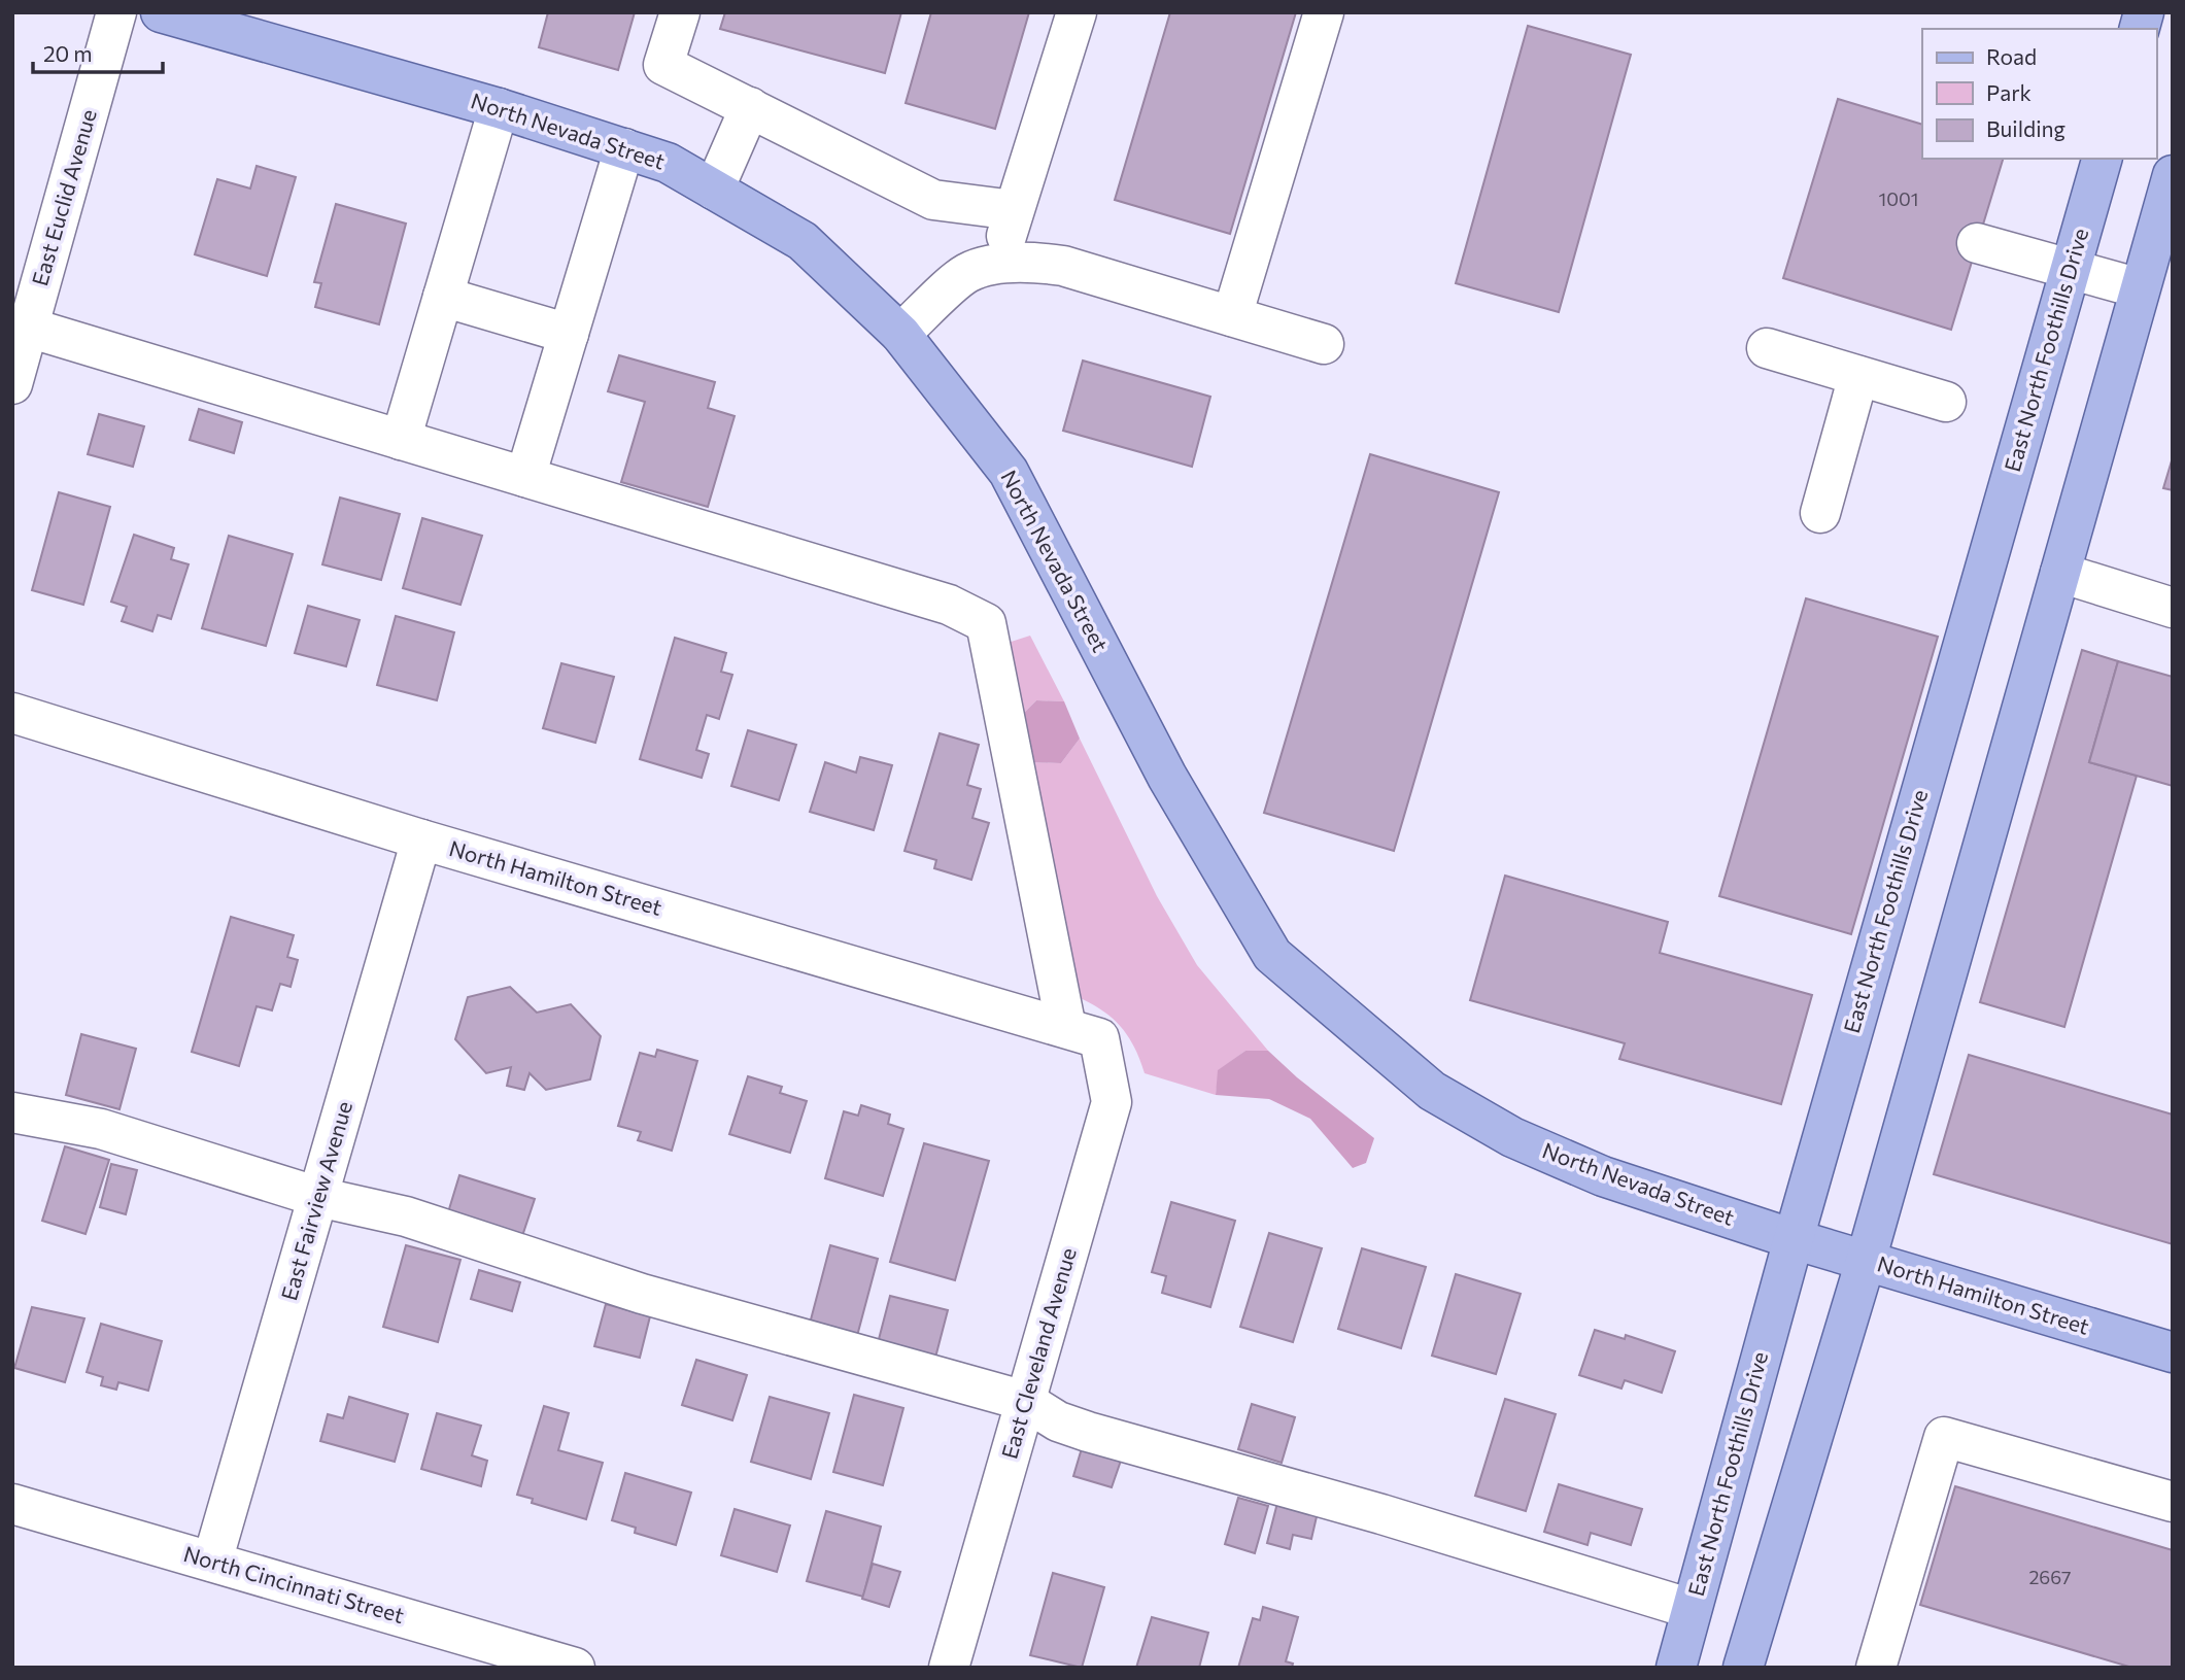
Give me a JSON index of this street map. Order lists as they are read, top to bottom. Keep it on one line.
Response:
{"streets":{"main road":["North Nevada Street","East North Foothills Drive","North Hamilton Street"],"street":["East Euclid Avenue","East Fairview Avenue","East Cleveland Avenue","North Cincinnati Street"]},"crossings":[["North Nevada Street","East North Foothills Drive"],["North Nevada Street","North Hamilton Street"],["East North Foothills Drive","North Hamilton Street"],["North Hamilton Street","East Fairview Avenue"],["North Hamilton Street","East Cleveland Avenue"],["East Fairview Avenue","North Cincinnati Street"]],"house_numbers":["1001","2667"],"legend":["Road","Park","Building"],"scale_bar":"20 m"}
